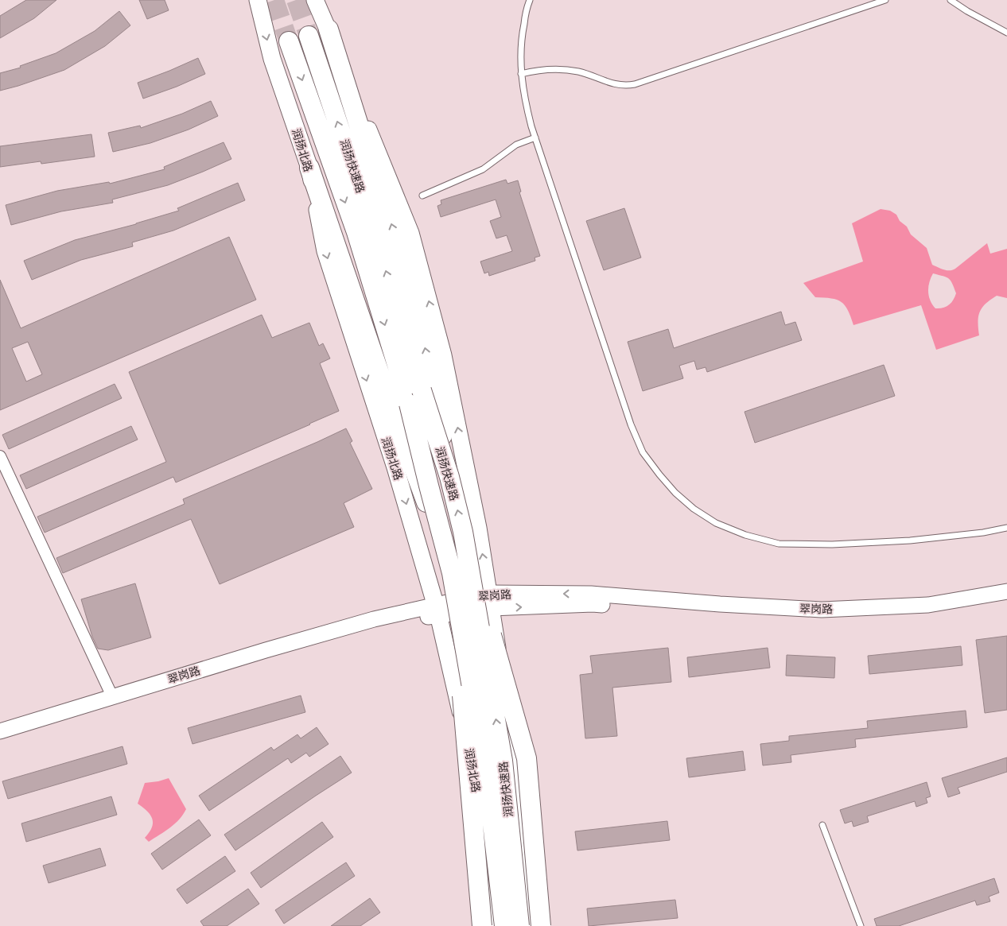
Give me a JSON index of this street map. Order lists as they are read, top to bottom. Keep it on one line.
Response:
{"streets":{"highway":["润扬快速路"],"main road":["润扬北路","翠岗路"]},"crossings":[["润扬北路","翠岗路"]]}
